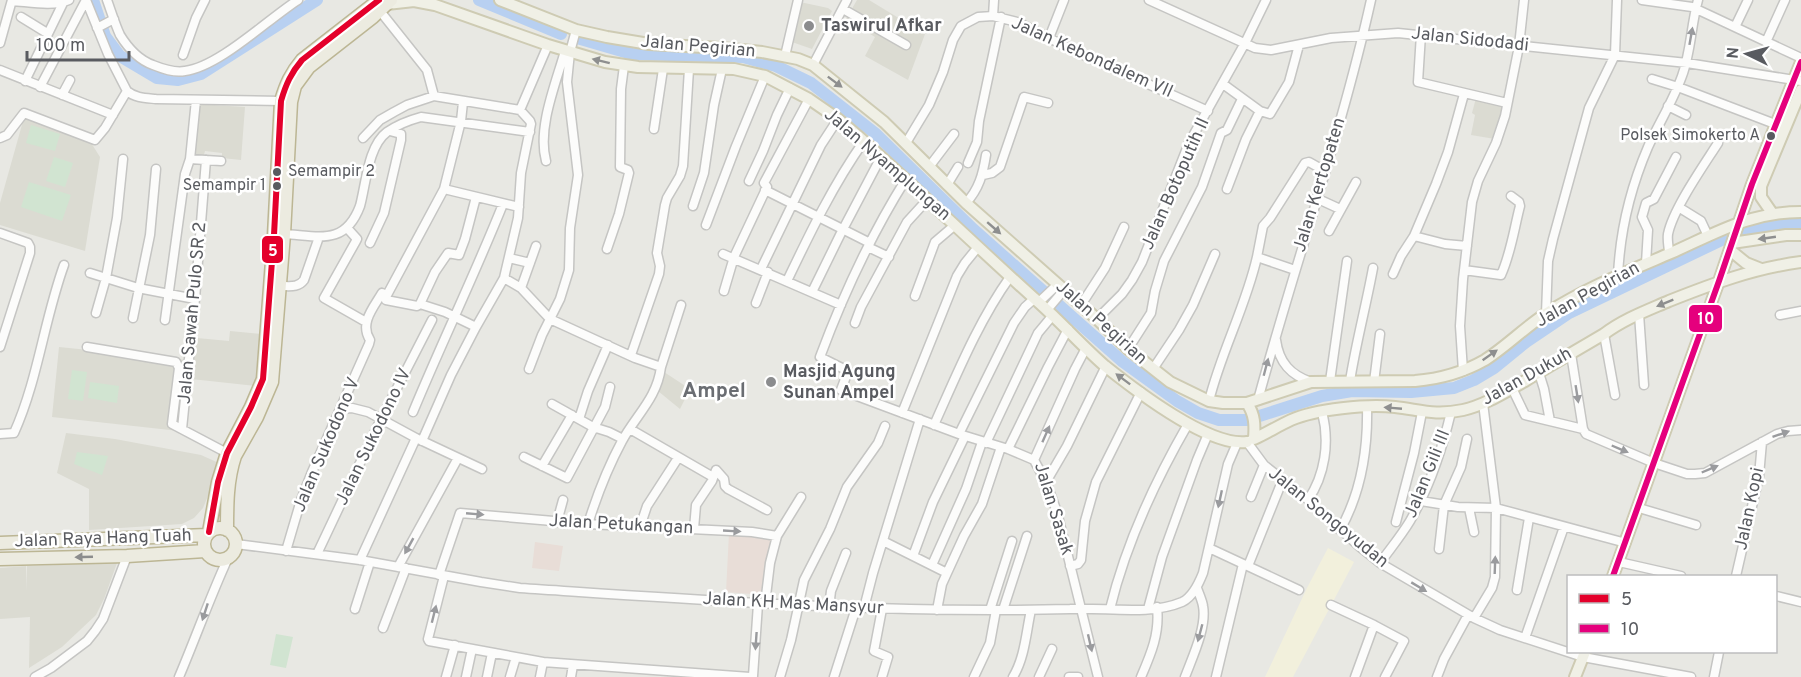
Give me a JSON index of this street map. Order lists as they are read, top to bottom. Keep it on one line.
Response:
{"streets":{"highway":["Jalan Raya Hang Tuah"],"main road":["Jalan Pegirian","Jalan Nyamplungan","Jalan Dukuh"],"street":["Jalan Sidodadi","Jalan Kebondalem VII","Jalan Botoputih II","Jalan Kertopaten","Jalan Sawah Pulo SR 2","Jalan Sukodono IV","Jalan Sukodono V","Jalan Gili III","Jalan Sasak","Jalan Kopi","Jalan Songoyudan","Jalan Petukangan","Jalan KH Mas Mansyur"]},"crossings":[["Jalan Sidodadi","Jalan Botoputih II"],["Jalan Sidodadi","Jalan Kertopaten"],["Jalan Pegirian","Jalan Kebondalem VII"],["Jalan Pegirian","Jalan Botoputih II"],["Jalan Pegirian","Jalan Kertopaten"],["Jalan Kebondalem VII","Jalan Botoputih II"],["Jalan Nyamplungan","Jalan Dukuh"],["Jalan Nyamplungan","Jalan Sasak"],["Jalan Nyamplungan","Jalan Songoyudan"],["Jalan Dukuh","Jalan Gili III"],["Jalan Dukuh","Jalan Songoyudan"],["Jalan Sukodono IV","Jalan KH Mas Mansyur"],["Jalan Sukodono V","Jalan KH Mas Mansyur"],["Jalan Gili III","Jalan Songoyudan"],["Jalan Sasak","Jalan KH Mas Mansyur"],["Jalan Petukangan","Jalan KH Mas Mansyur"],["Jalan Raya Hang Tuah","Jalan KH Mas Mansyur"]],"one_way":["Jalan Petukangan"],"districts":["Ampel"],"places":["Taswirul Afkar","Polsek Simokerto A","Semampir 2","Semampir 1","Masjid Agung Sunan Ampel"],"lines":["transit line 5","transit line 10"],"legend":["5","10"],"scale_bar":"100 m","north":"left"}
